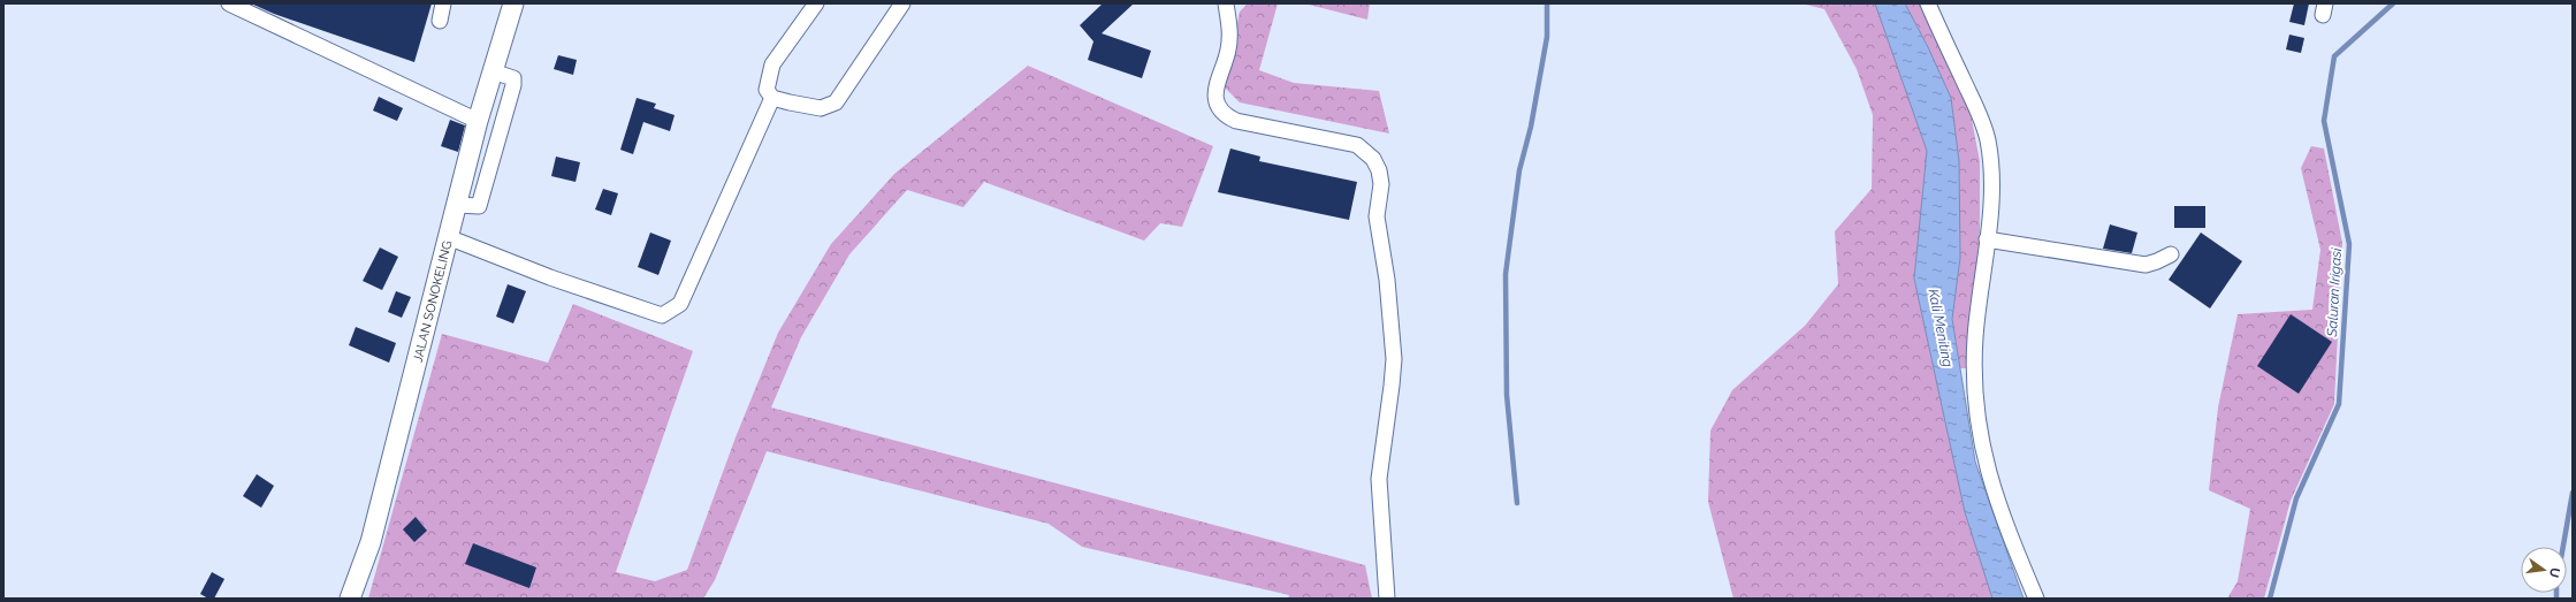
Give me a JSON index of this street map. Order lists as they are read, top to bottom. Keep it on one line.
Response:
{"streets":{"street":["JALAN SONOKELING"]},"water":["Saluran Irigasi","Kali Meniting"],"north":"right"}
